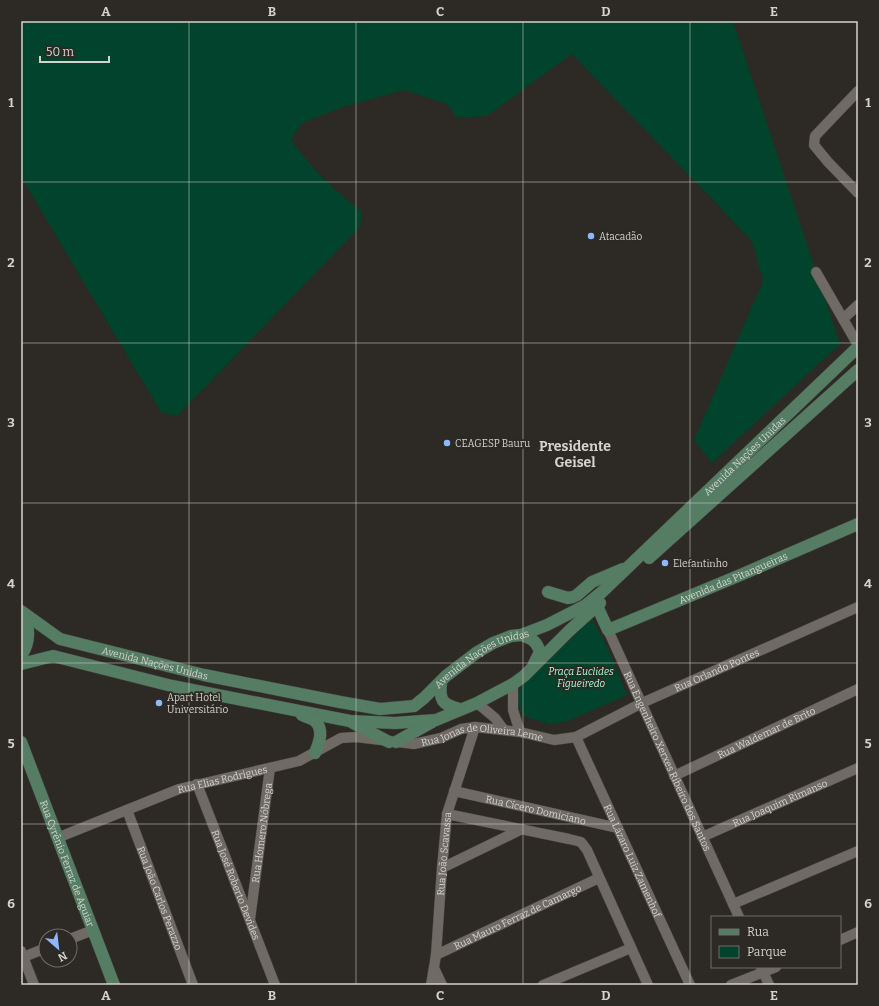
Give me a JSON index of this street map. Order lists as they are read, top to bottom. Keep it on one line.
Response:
{"streets":{"main road":["Avenida Nações Unidas","Avenida das Pitangueiras","Rua Engenheiro Xerxes Ribeiro dos Santos","Rua Cyrênio Ferraz de Aguiar"],"street":["Rua Orlando Pontes","Rua Waldemar de Brito","Rua Jonas de Oliveira Leme","Rua Elias Rodrigues","Rua Joaquim Rimanso","Rua Cícero Domiciano","Rua Homero Nóbrega","Rua João Scavassa","Rua Lázaro Luiz Zamenhof","Rua José Roberto Devides","Rua João Carlos Perazzo","Rua Mauro Ferraz de Camargo"]},"crossings":[["Avenida Nações Unidas","Rua Engenheiro Xerxes Ribeiro dos Santos"],["Avenida das Pitangueiras","Rua Engenheiro Xerxes Ribeiro dos Santos"],["Rua Orlando Pontes","Rua Jonas de Oliveira Leme"],["Rua Orlando Pontes","Rua Engenheiro Xerxes Ribeiro dos Santos"],["Rua Orlando Pontes","Rua Lázaro Luiz Zamenhof"],["Rua Waldemar de Brito","Rua Engenheiro Xerxes Ribeiro dos Santos"],["Rua Jonas de Oliveira Leme","Rua Elias Rodrigues"],["Rua Jonas de Oliveira Leme","Rua João Scavassa"],["Rua Jonas de Oliveira Leme","Rua Lázaro Luiz Zamenhof"],["Rua Engenheiro Xerxes Ribeiro dos Santos","Rua Joaquim Rimanso"],["Rua Elias Rodrigues","Rua Homero Nóbrega"],["Rua Elias Rodrigues","Rua Cyrênio Ferraz de Aguiar"],["Rua Elias Rodrigues","Rua José Roberto Devides"],["Rua Elias Rodrigues","Rua João Carlos Perazzo"],["Rua Cícero Domiciano","Rua João Scavassa"],["Rua Cícero Domiciano","Rua Lázaro Luiz Zamenhof"],["Rua Homero Nóbrega","Rua José Roberto Devides"],["Rua João Scavassa","Rua Mauro Ferraz de Camargo"]],"districts":["Presidente Geisel"],"parks":["Praça Euclides Figueiredo"],"places":["Atacadão","CEAGESP Bauru","Elefantinho","Apart Hotel Universitário"],"legend":["Rua","Parque"],"scale_bar":"50 m","north":"bottom right","grid":{"columns":["A","B","C","D","E"],"rows":["1","2","3","4","5","6"]}}
